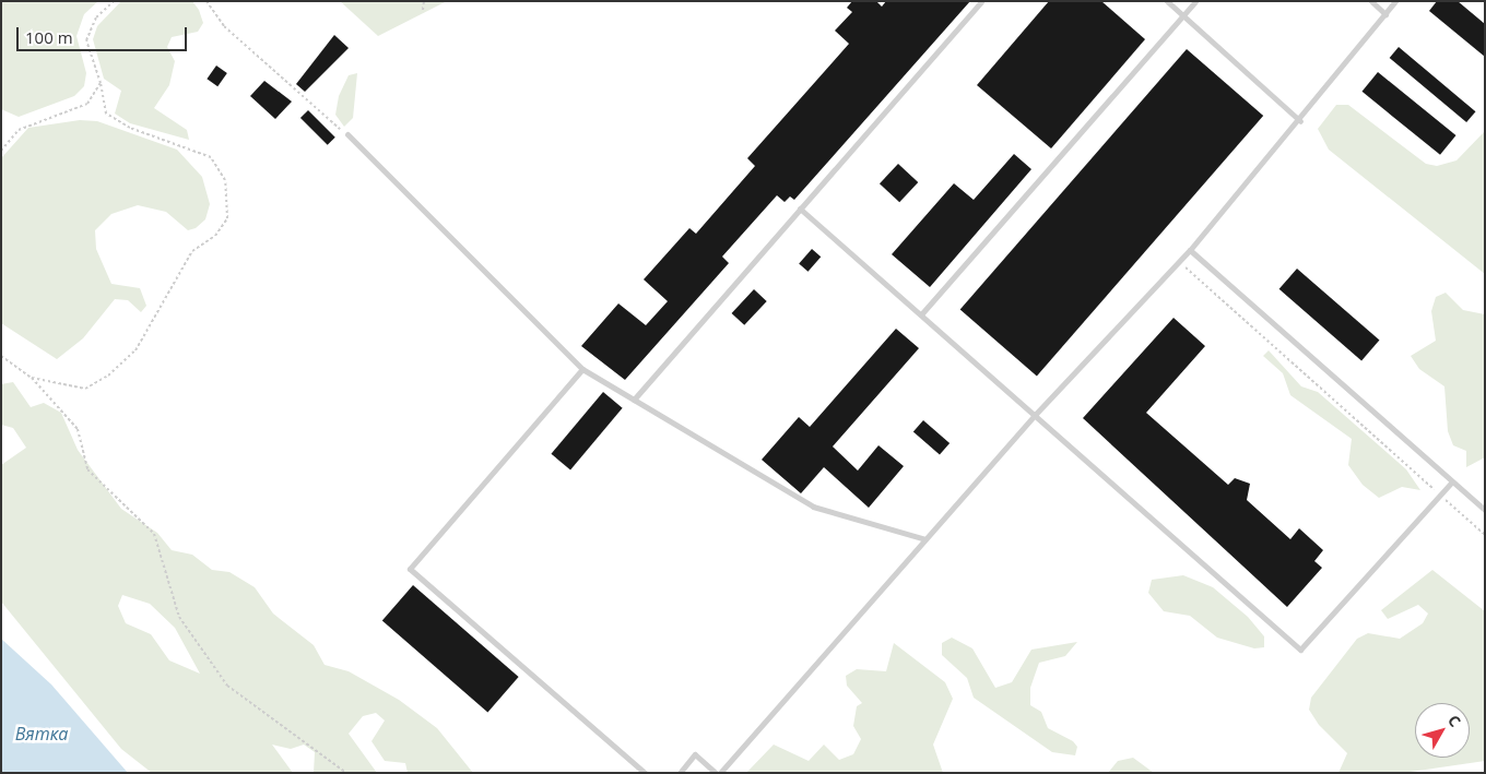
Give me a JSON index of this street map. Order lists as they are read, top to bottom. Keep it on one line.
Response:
{"water":["Вятка"],"scale_bar":"100 m","north":"top right"}
